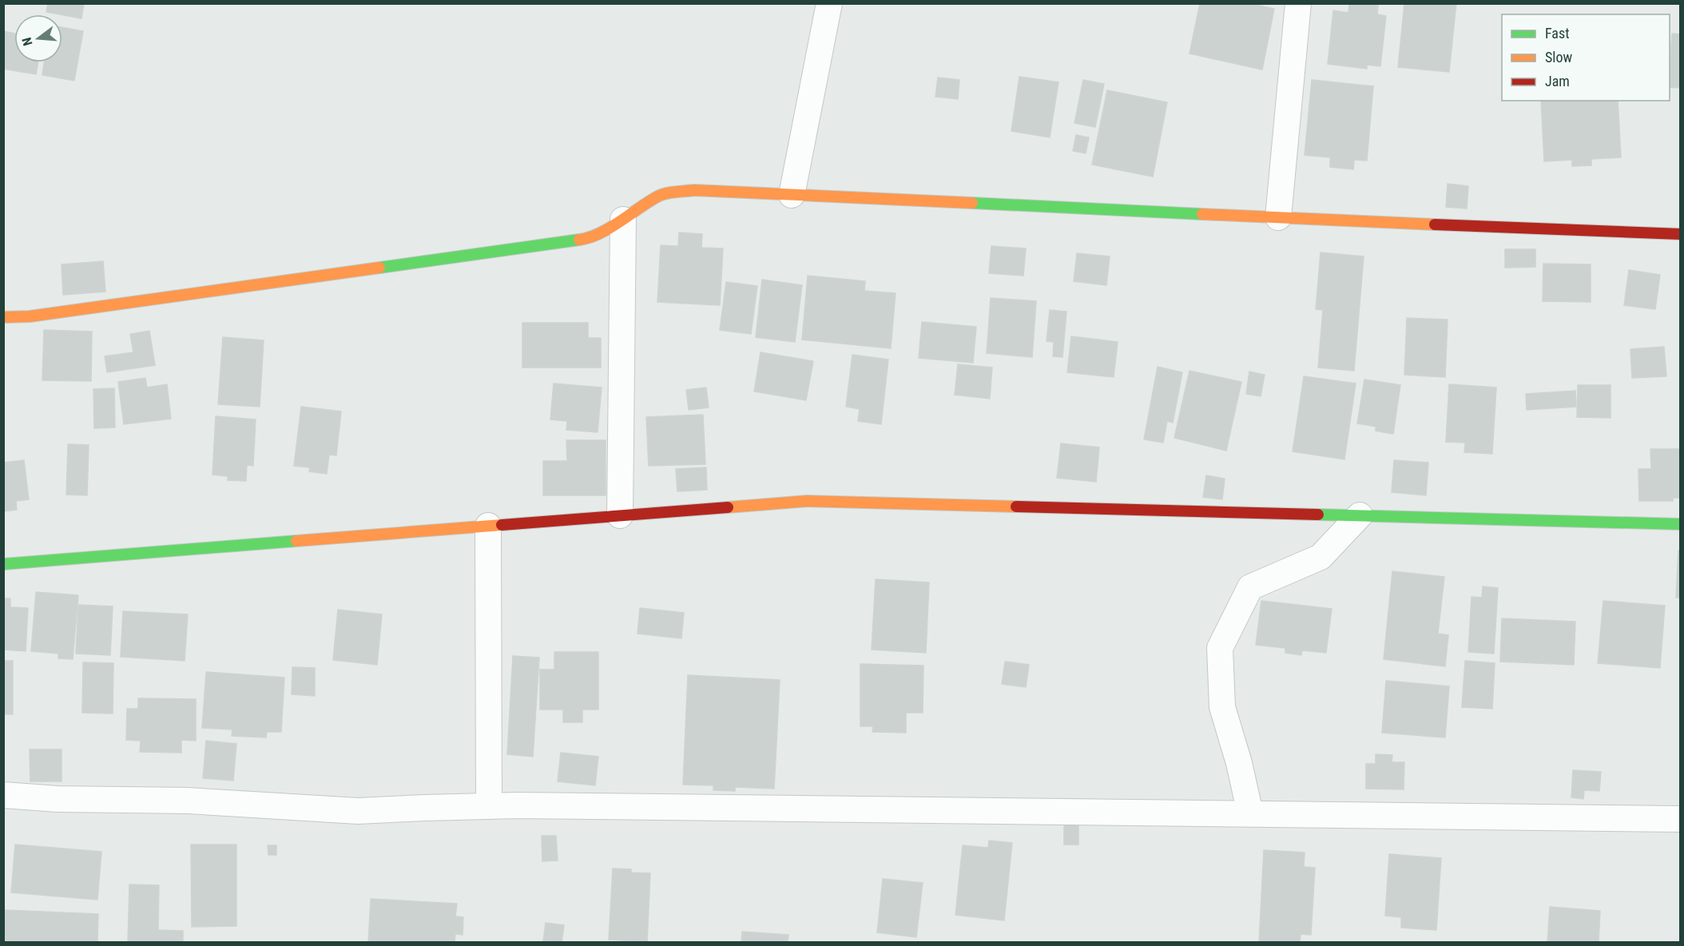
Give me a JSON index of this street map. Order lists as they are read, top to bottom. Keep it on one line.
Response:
{"legend":["Fast","Slow","Jam"],"north":"left"}
